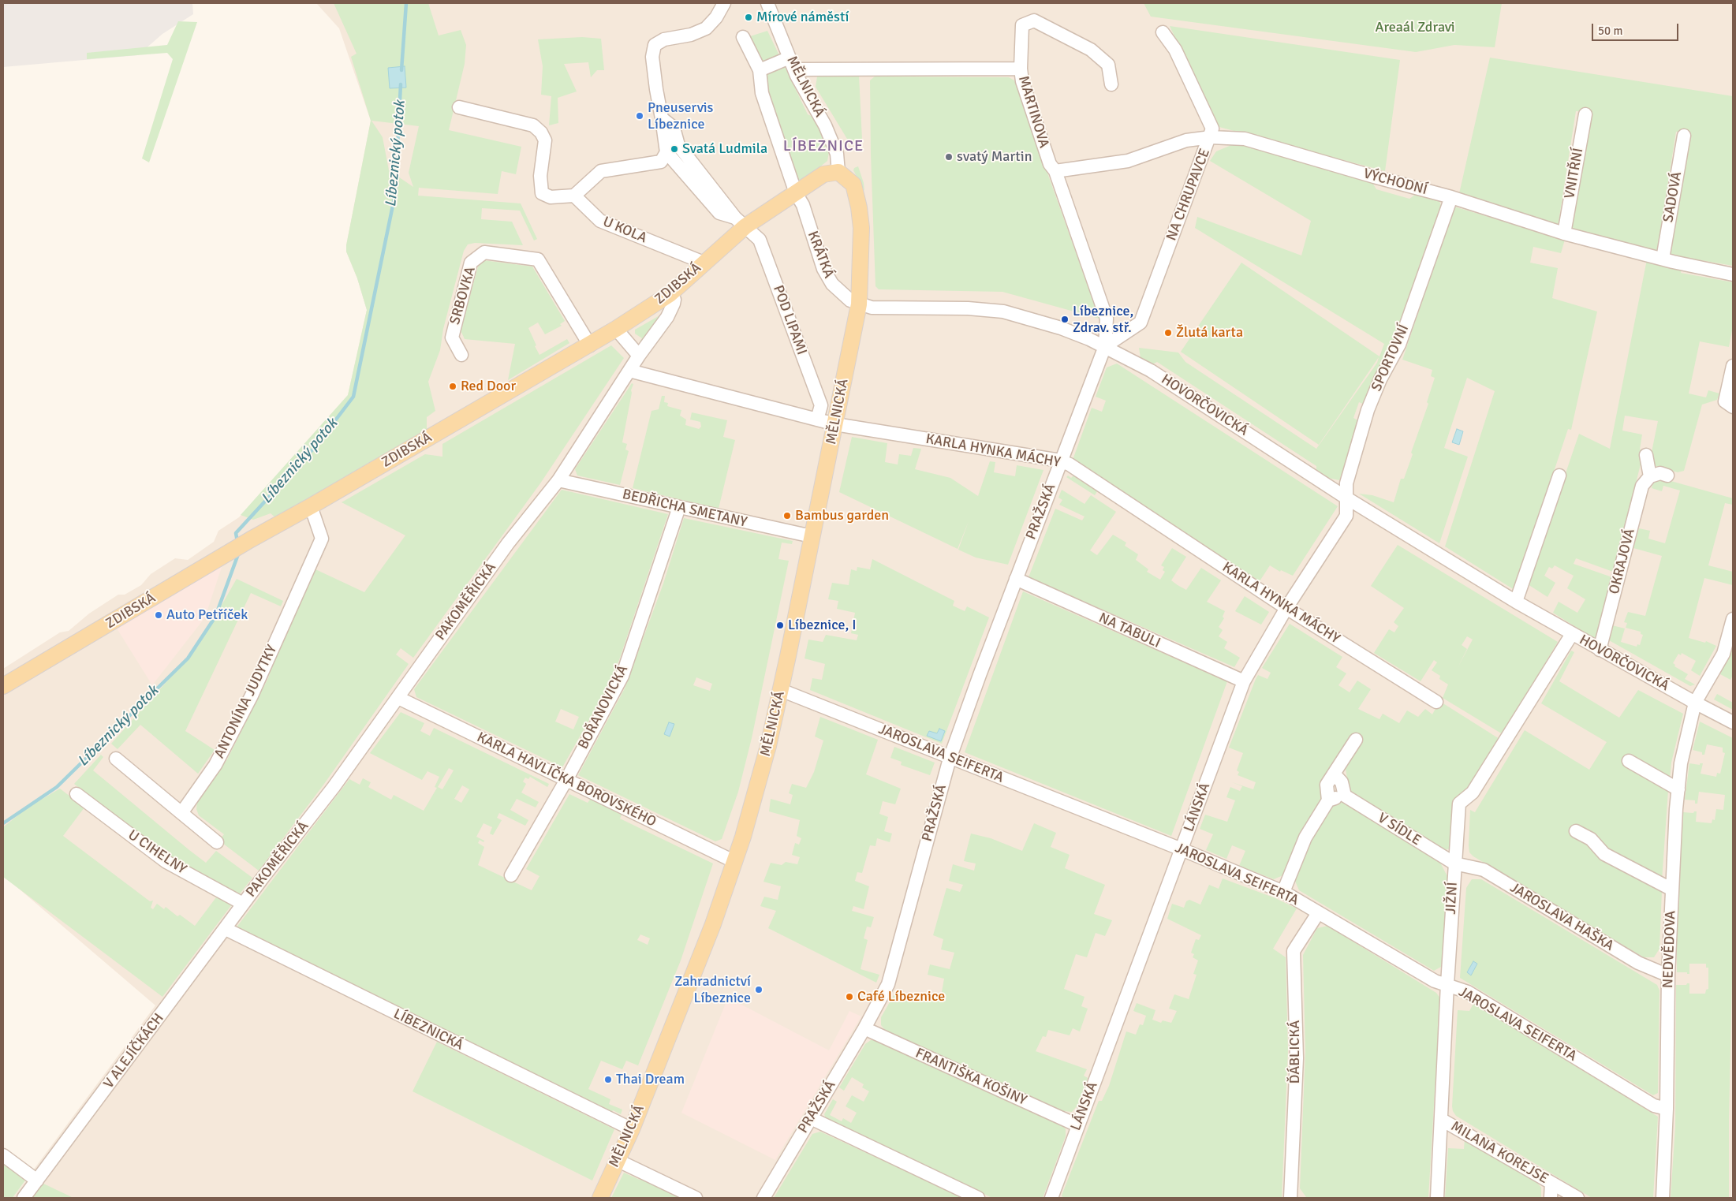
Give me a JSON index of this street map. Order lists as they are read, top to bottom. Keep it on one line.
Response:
{"streets":{"main road":["MĚLNICKÁ","ZDIBSKÁ"],"street":["MARTINOVA","VNITŘNÍ","VÝCHODNÍ","NA CHRUPAVCE","SADOVÁ","U KOLA","KRÁTKÁ","SRBOVKA","POD LIPAMI","SPORTOVNÍ","HOVORČOVICKÁ","KARLA HYNKA MÁCHY","BEDŘICHA SMETANY","PRAŽSKÁ","OKRAJOVÁ","PAKOMĚŘICKÁ","NA TABULI","ANTONÍNA JUDYTKY","BOŘANOVICKÁ","JAROSLAVA SEIFERTA","KARLA HAVLÍČKA BOROVSKÉHO","LÁNSKÁ","V SÍDLE","U CIHELNY","JIŽNÍ","JAROSLAVA HAŠKA","NEDVĚDOVA","LÍBEZNICKÁ","V ALEJÍČKÁCH","ĎÁBLICKÁ","FRANTIŠKA KOŠINY","MILANA KOREJSE"]},"crossings":[["MĚLNICKÁ","MARTINOVA"],["MĚLNICKÁ","KRÁTKÁ"],["MĚLNICKÁ","HOVORČOVICKÁ"],["MĚLNICKÁ","KARLA HYNKA MÁCHY"],["MĚLNICKÁ","BEDŘICHA SMETANY"],["MĚLNICKÁ","JAROSLAVA SEIFERTA"],["MĚLNICKÁ","KARLA HAVLÍČKA BOROVSKÉHO"],["MĚLNICKÁ","LÍBEZNICKÁ"],["MARTINOVA","VÝCHODNÍ"],["MARTINOVA","NA CHRUPAVCE"],["MARTINOVA","HOVORČOVICKÁ"],["MARTINOVA","PRAŽSKÁ"],["VNITŘNÍ","VÝCHODNÍ"],["VÝCHODNÍ","NA CHRUPAVCE"],["VÝCHODNÍ","SADOVÁ"],["VÝCHODNÍ","SPORTOVNÍ"],["NA CHRUPAVCE","HOVORČOVICKÁ"],["NA CHRUPAVCE","PRAŽSKÁ"],["U KOLA","ZDIBSKÁ"],["KRÁTKÁ","ZDIBSKÁ"],["KRÁTKÁ","HOVORČOVICKÁ"],["ZDIBSKÁ","SRBOVKA"],["ZDIBSKÁ","POD LIPAMI"],["ZDIBSKÁ","PAKOMĚŘICKÁ"],["ZDIBSKÁ","ANTONÍNA JUDYTKY"],["POD LIPAMI","KARLA HYNKA MÁCHY"],["SPORTOVNÍ","HOVORČOVICKÁ"],["SPORTOVNÍ","LÁNSKÁ"],["HOVORČOVICKÁ","PRAŽSKÁ"],["HOVORČOVICKÁ","OKRAJOVÁ"],["HOVORČOVICKÁ","LÁNSKÁ"],["HOVORČOVICKÁ","JIŽNÍ"],["HOVORČOVICKÁ","NEDVĚDOVA"],["KARLA HYNKA MÁCHY","PRAŽSKÁ"],["KARLA HYNKA MÁCHY","PAKOMĚŘICKÁ"],["KARLA HYNKA MÁCHY","LÁNSKÁ"],["BEDŘICHA SMETANY","PAKOMĚŘICKÁ"],["BEDŘICHA SMETANY","BOŘANOVICKÁ"],["PRAŽSKÁ","NA TABULI"],["PRAŽSKÁ","JAROSLAVA SEIFERTA"],["PRAŽSKÁ","FRANTIŠKA KOŠINY"],["PAKOMĚŘICKÁ","KARLA HAVLÍČKA BOROVSKÉHO"],["PAKOMĚŘICKÁ","U CIHELNY"],["PAKOMĚŘICKÁ","V ALEJÍČKÁCH"],["NA TABULI","LÁNSKÁ"],["BOŘANOVICKÁ","KARLA HAVLÍČKA BOROVSKÉHO"],["JAROSLAVA SEIFERTA","LÁNSKÁ"],["JAROSLAVA SEIFERTA","JIŽNÍ"],["JAROSLAVA SEIFERTA","NEDVĚDOVA"],["JAROSLAVA SEIFERTA","ĎÁBLICKÁ"],["LÁNSKÁ","FRANTIŠKA KOŠINY"],["V SÍDLE","JIŽNÍ"],["V SÍDLE","JAROSLAVA HAŠKA"],["U CIHELNY","V ALEJÍČKÁCH"],["JIŽNÍ","JAROSLAVA HAŠKA"],["JIŽNÍ","MILANA KOREJSE"],["JAROSLAVA HAŠKA","NEDVĚDOVA"],["LÍBEZNICKÁ","V ALEJÍČKÁCH"]],"districts":["LÍBEZNICE"],"water":["Líbeznický potok"],"parks":["Areaál Zdravi"],"places":["Mírové náměstí","Pneuservis Líbeznice","Svatá Ludmila","svatý Martin","Líbeznice, Zdrav. stř.","Žlutá karta","Red Door","Bambus garden","Auto Petříček","Líbeznice, I","Zahradnictví Líbeznice","Café Líbeznice","Thai Dream"],"scale_bar":"50 m"}
